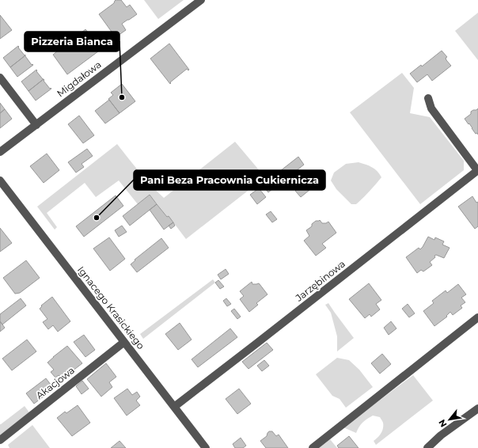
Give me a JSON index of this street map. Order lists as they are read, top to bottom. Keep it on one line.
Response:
{"streets":{"street":["Migdałowa","Jarzębinowa","Ignacego Krasickiego","Akacjowa"]},"crossings":[["Jarzębinowa","Ignacego Krasickiego"],["Ignacego Krasickiego","Akacjowa"]],"places":["Pizzeria Bianca","Pani Beza Pracownia Cukiernicza"],"north":"bottom left"}
